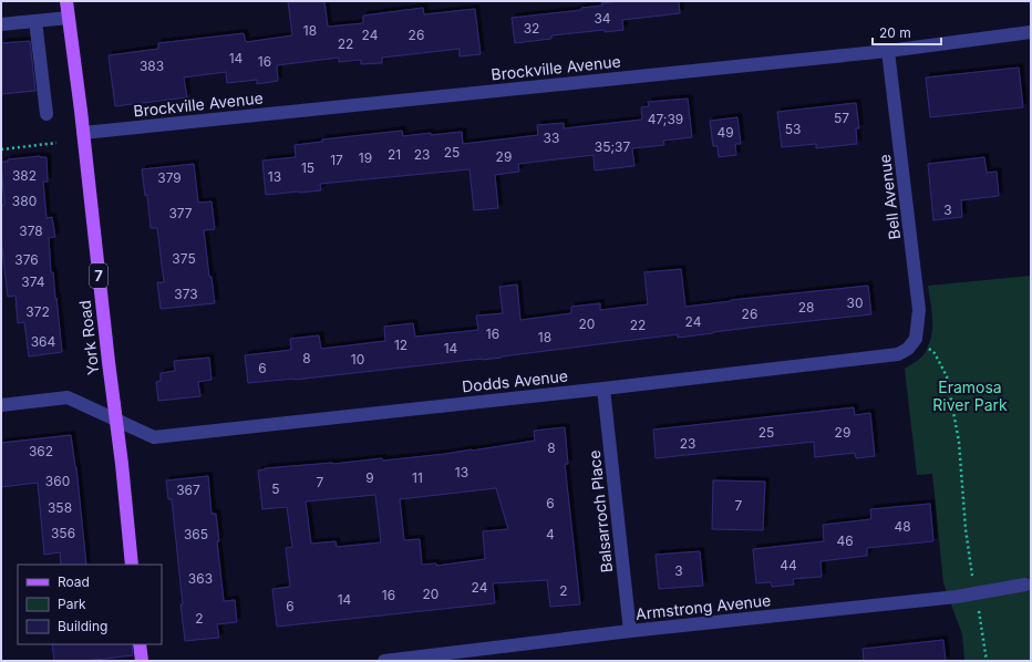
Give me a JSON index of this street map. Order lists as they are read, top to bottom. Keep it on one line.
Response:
{"streets":{"main road":["7","York Road"],"street":["Brockville Avenue","Bell Avenue","Dodds Avenue","Balsarroch Place","Armstrong Avenue"]},"crossings":[["Brockville Avenue","Bell Avenue"],["Brockville Avenue","York Road"],["Bell Avenue","Dodds Avenue"],["York Road","Dodds Avenue"],["Dodds Avenue","Balsarroch Place"],["Balsarroch Place","Armstrong Avenue"]],"parks":["Eramosa River Park"],"house_numbers":["34","32","18","24","26","22","14","16","383","57","47;39","53","49","33","35;37","25","21","23","29","19","17","15","382","13","379","380","3","377","378","375","376","374","373","30","28","372","26","24","20","22","16","18","364","12","14","8","10","6","25","29","23","8","362","13","9","11","360","7","5","367","6","7","358","48","356","365","4","46","44","3","363","24","2","20","16","14","6","2"],"legend":["Road","Park","Building"],"scale_bar":"20 m"}
